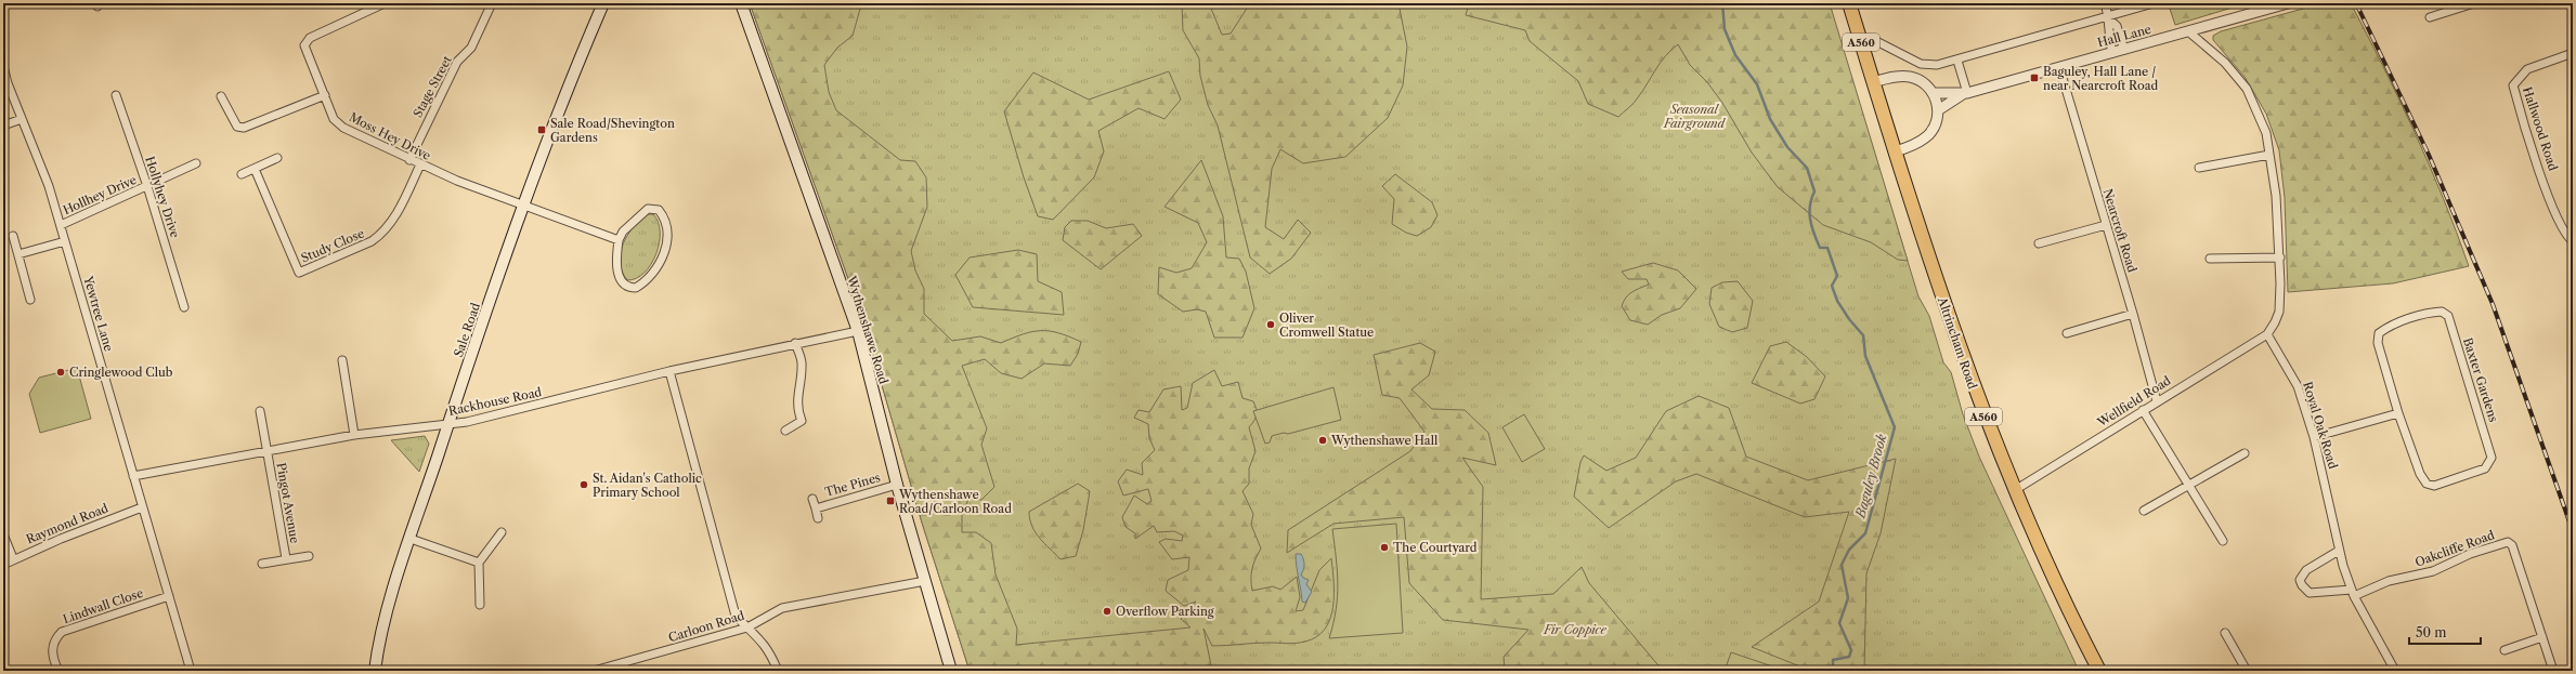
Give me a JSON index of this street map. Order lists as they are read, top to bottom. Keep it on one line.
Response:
{"streets":{"highway":["A560","Altrincham Road"],"main road":["Sale Road","Wythenshawe Road"],"street":["Hall Lane","Stage Street","Hallwood Road","Moss Hey Drive","Hollhey Drive","Hollyhey Drive","Nearcroft Road","Study Close","Yewtree Lane","Baxter Gardens","Rackhouse Road","Wellfield Road","Royal Oak Road","The Pines","Pingot Avenue","Raymond Road","Oakcliffe Road","Lindwall Close","Carloon Road"]},"crossings":[["Hall Lane","Nearcroft Road"],["Stage Street","Moss Hey Drive"],["Moss Hey Drive","Study Close"],["Moss Hey Drive","Sale Road"],["Hollhey Drive","Hollyhey Drive"],["Hollhey Drive","Yewtree Lane"],["Nearcroft Road","Wellfield Road"],["Yewtree Lane","Rackhouse Road"],["Yewtree Lane","Raymond Road"],["Yewtree Lane","Lindwall Close"],["Sale Road","Rackhouse Road"],["Wythenshawe Road","Rackhouse Road"],["Wythenshawe Road","The Pines"],["Wythenshawe Road","Carloon Road"],["Altrincham Road","Wellfield Road"],["Rackhouse Road","Pingot Avenue"],["Wellfield Road","Royal Oak Road"],["Royal Oak Road","Oakcliffe Road"]],"water":["Baguley Brook"],"parks":["Seasonal Fairground","Fir Coppice"],"places":{"transit":["Baguley, Hall Lane / near Nearcroft Road","Sale Road/Shevington Gardens","Wythenshawe Road/Carloon Road"],"other":["Oliver Cromwell Statue","Cringlewood Club","Wythenshawe Hall","St. Aidan's Catholic Primary School","The Courtyard","Overflow Parking"]},"scale_bar":"50 m"}
